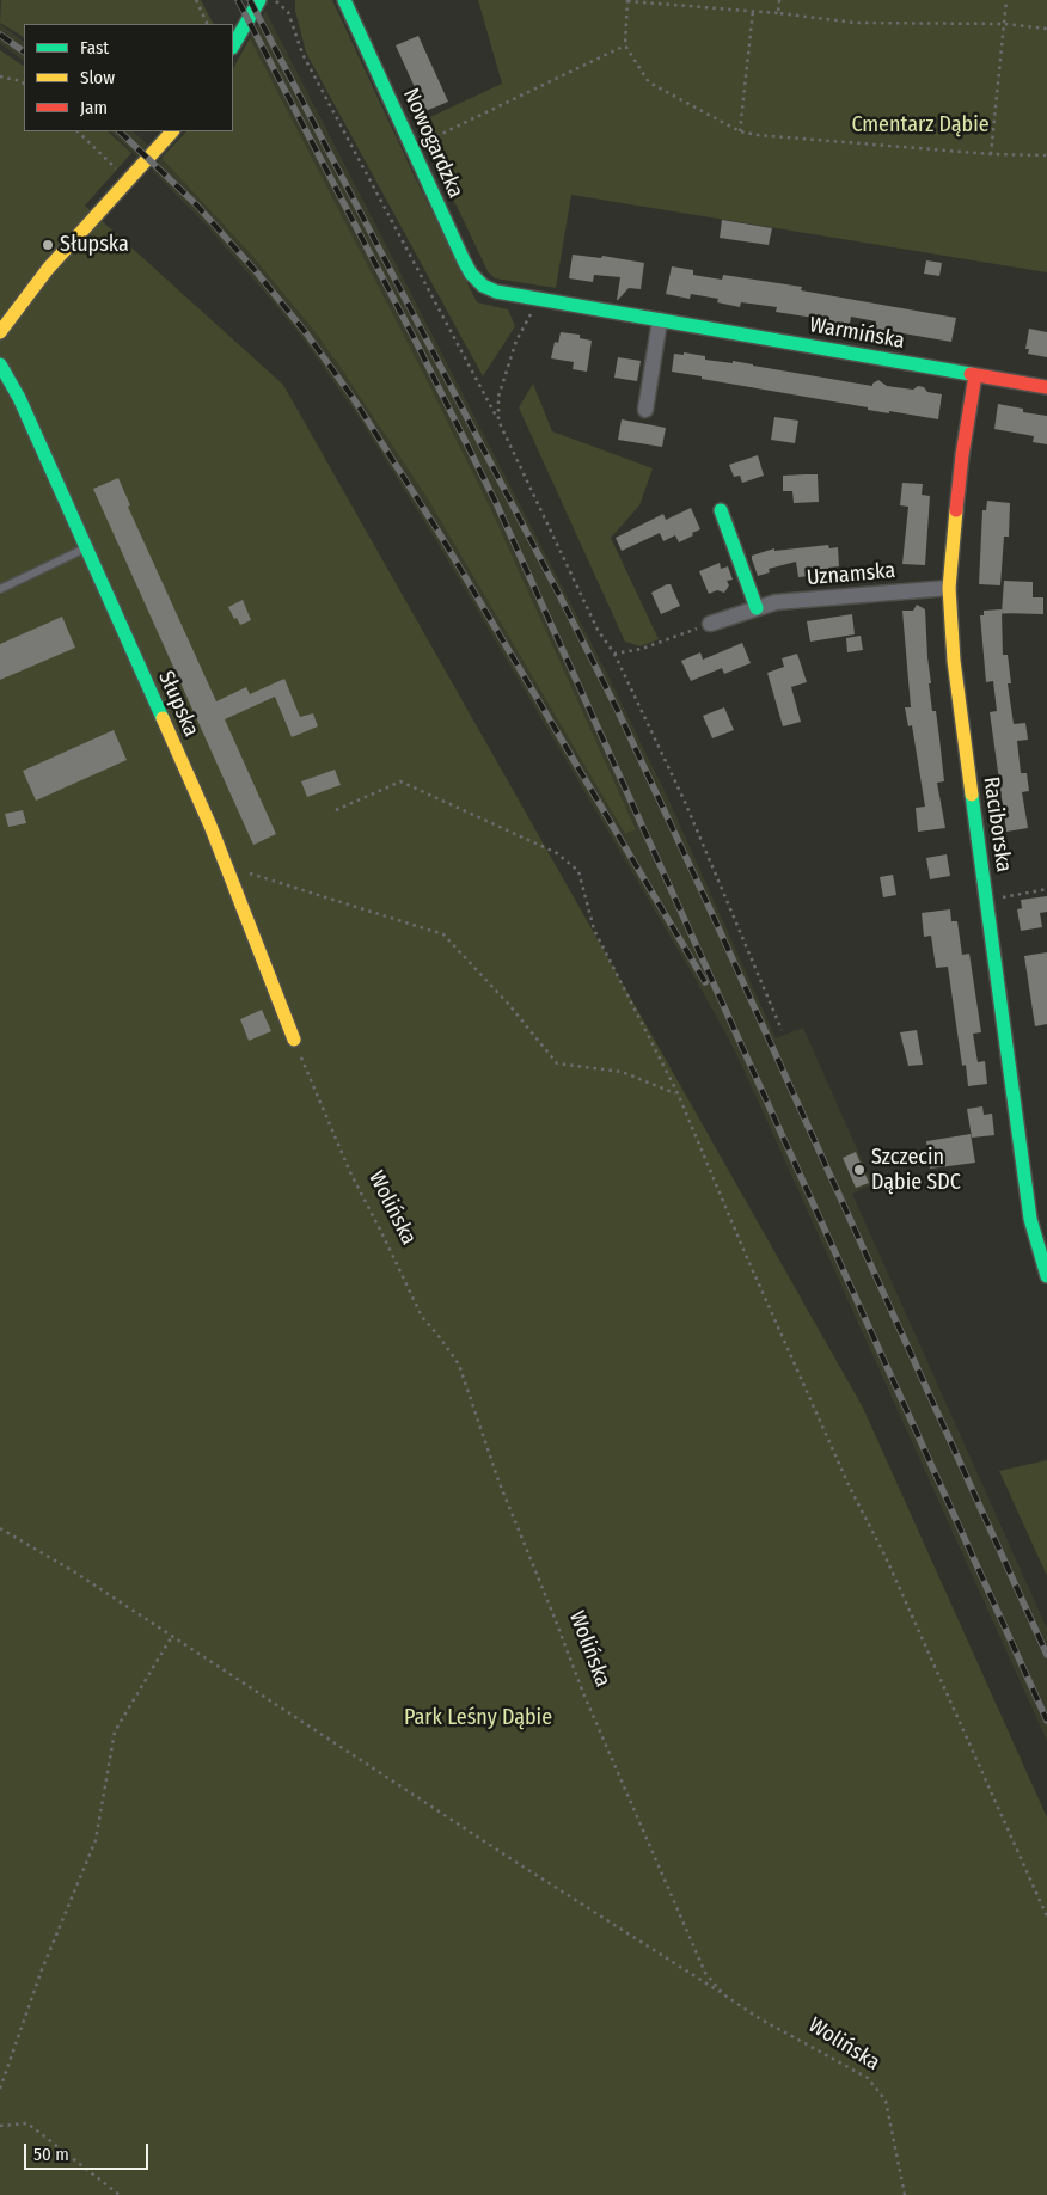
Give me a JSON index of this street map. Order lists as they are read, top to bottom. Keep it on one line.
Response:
{"streets":{"street":["Nowogardzka","Warmińska","Uznamska","Słupska","Raciborska"],"path":["Wolińska"]},"crossings":[["Nowogardzka","Warmińska"],["Warmińska","Raciborska"],["Uznamska","Raciborska"]],"parks":["Cmentarz Dąbie","Park Leśny Dąbie"],"places":["Słupska","Szczecin Dąbie SDC"],"legend":["Fast","Slow","Jam"],"scale_bar":"50 m"}
